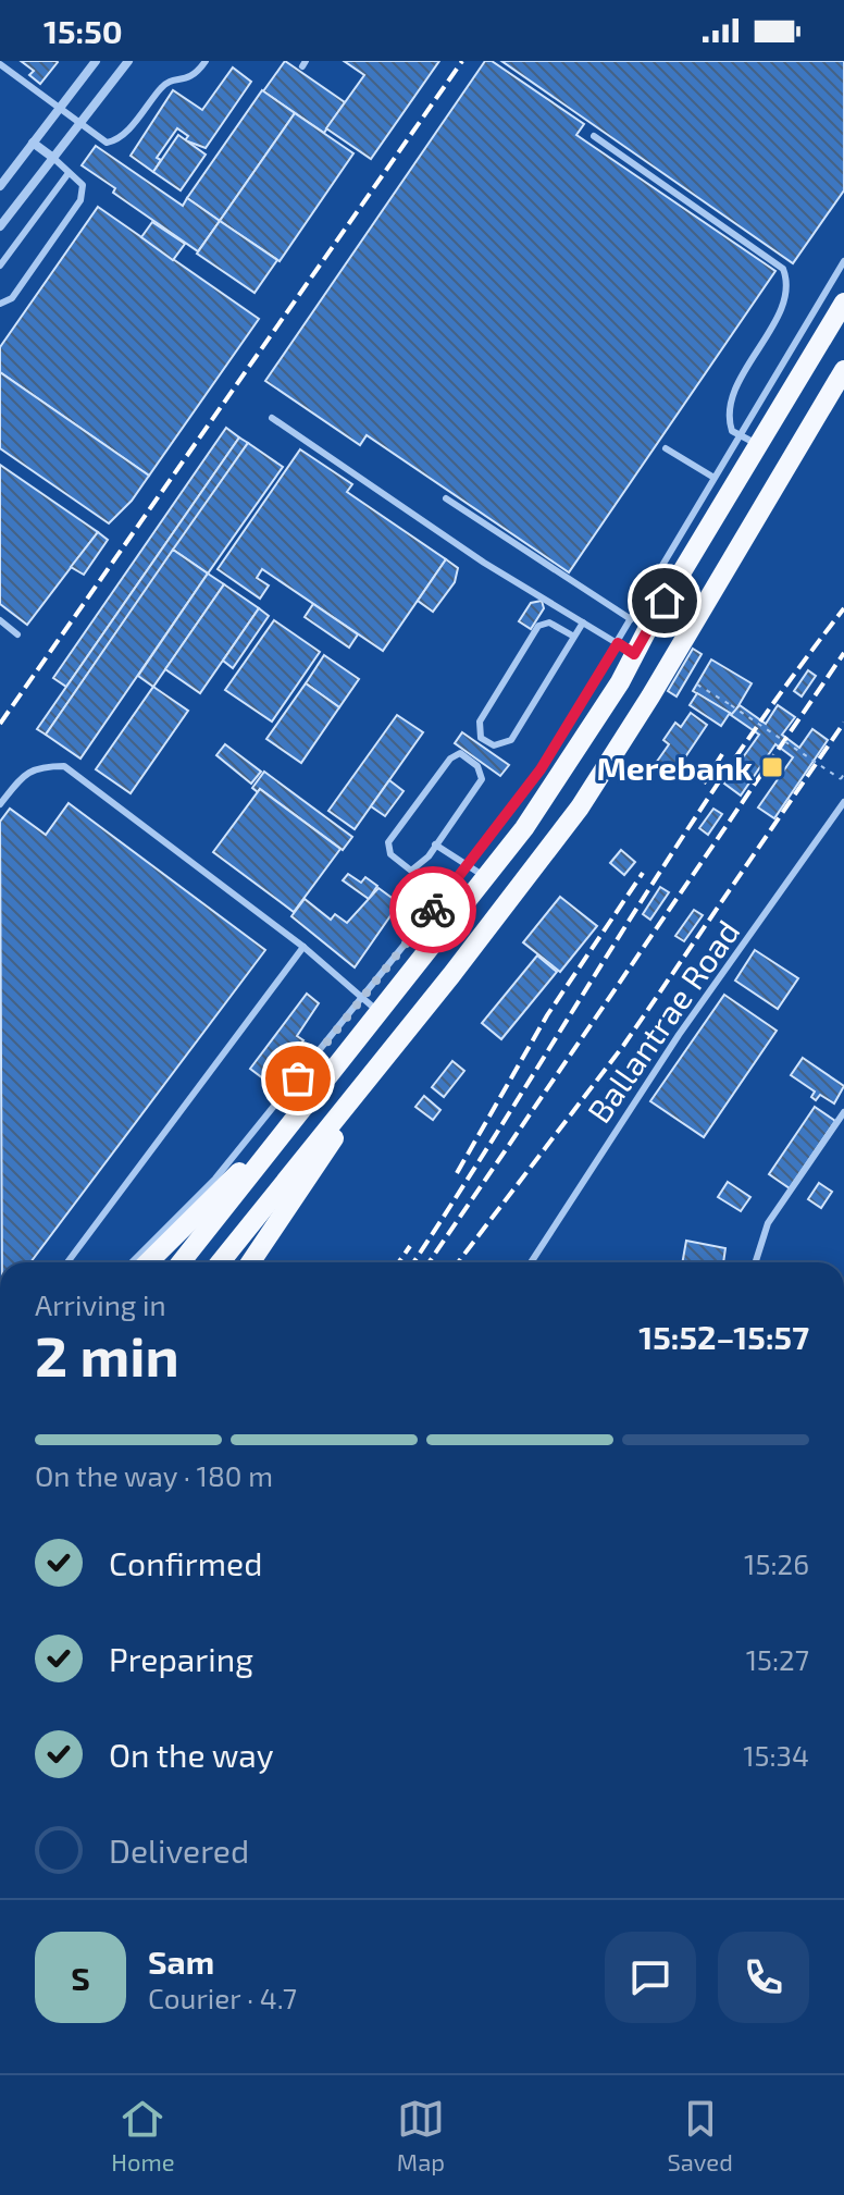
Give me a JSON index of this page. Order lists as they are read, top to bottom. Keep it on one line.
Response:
{"streets":{"lane":["Ballantrae Road"]},"places":{"transit":["Merebank"]},"page":{"status":"15:50","heading":["2 min","Arriving in","15:52–15:57"],"panel":["Sam","Courier · 4.7"],"bar":"On the way · 180 m","list":[["Confirmed","15:26"],["Preparing","15:27"],["On the way","15:34"],"Delivered"],"round":"S","tabs":["Home","Map","Saved"]}}
